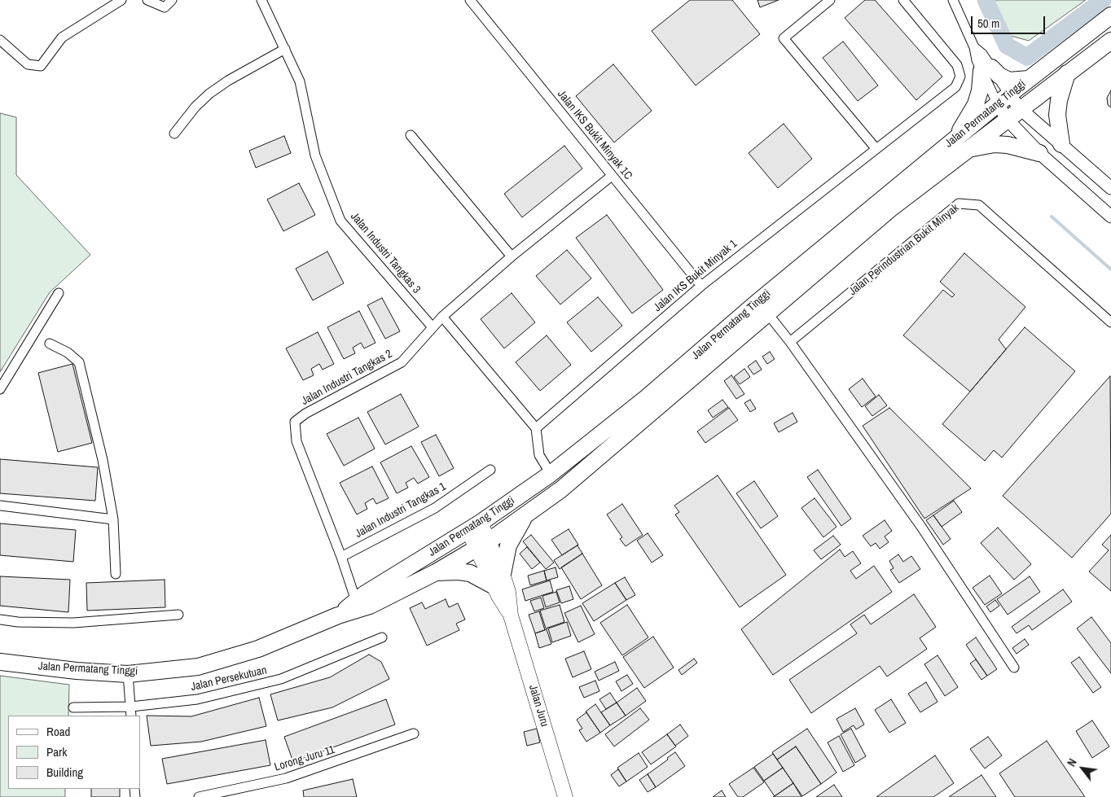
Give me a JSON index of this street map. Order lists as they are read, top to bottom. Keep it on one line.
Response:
{"streets":{"highway":["Jalan Permatang Tinggi"],"main road":["Jalan Juru"],"street":["Jalan IKS Bukit Minyak 1C","Jalan Perindustrian Bukit Minyak","Jalan Industri Tangkas 3","Jalan IKS Bukit Minyak 1","Jalan Industri Tangkas 2","Jalan Industri Tangkas 1","Jalan Persekutuan","Lorong Juru 11"]},"crossings":[["Jalan Permatang Tinggi","Jalan Juru"],["Jalan IKS Bukit Minyak 1C","Jalan IKS Bukit Minyak 1"],["Jalan IKS Bukit Minyak 1C","Jalan Industri Tangkas 2"],["Jalan Industri Tangkas 3","Jalan Industri Tangkas 2"],["Jalan Industri Tangkas 2","Jalan Industri Tangkas 1"]],"legend":["Road","Park","Building"],"scale_bar":"50 m","north":"top left"}
